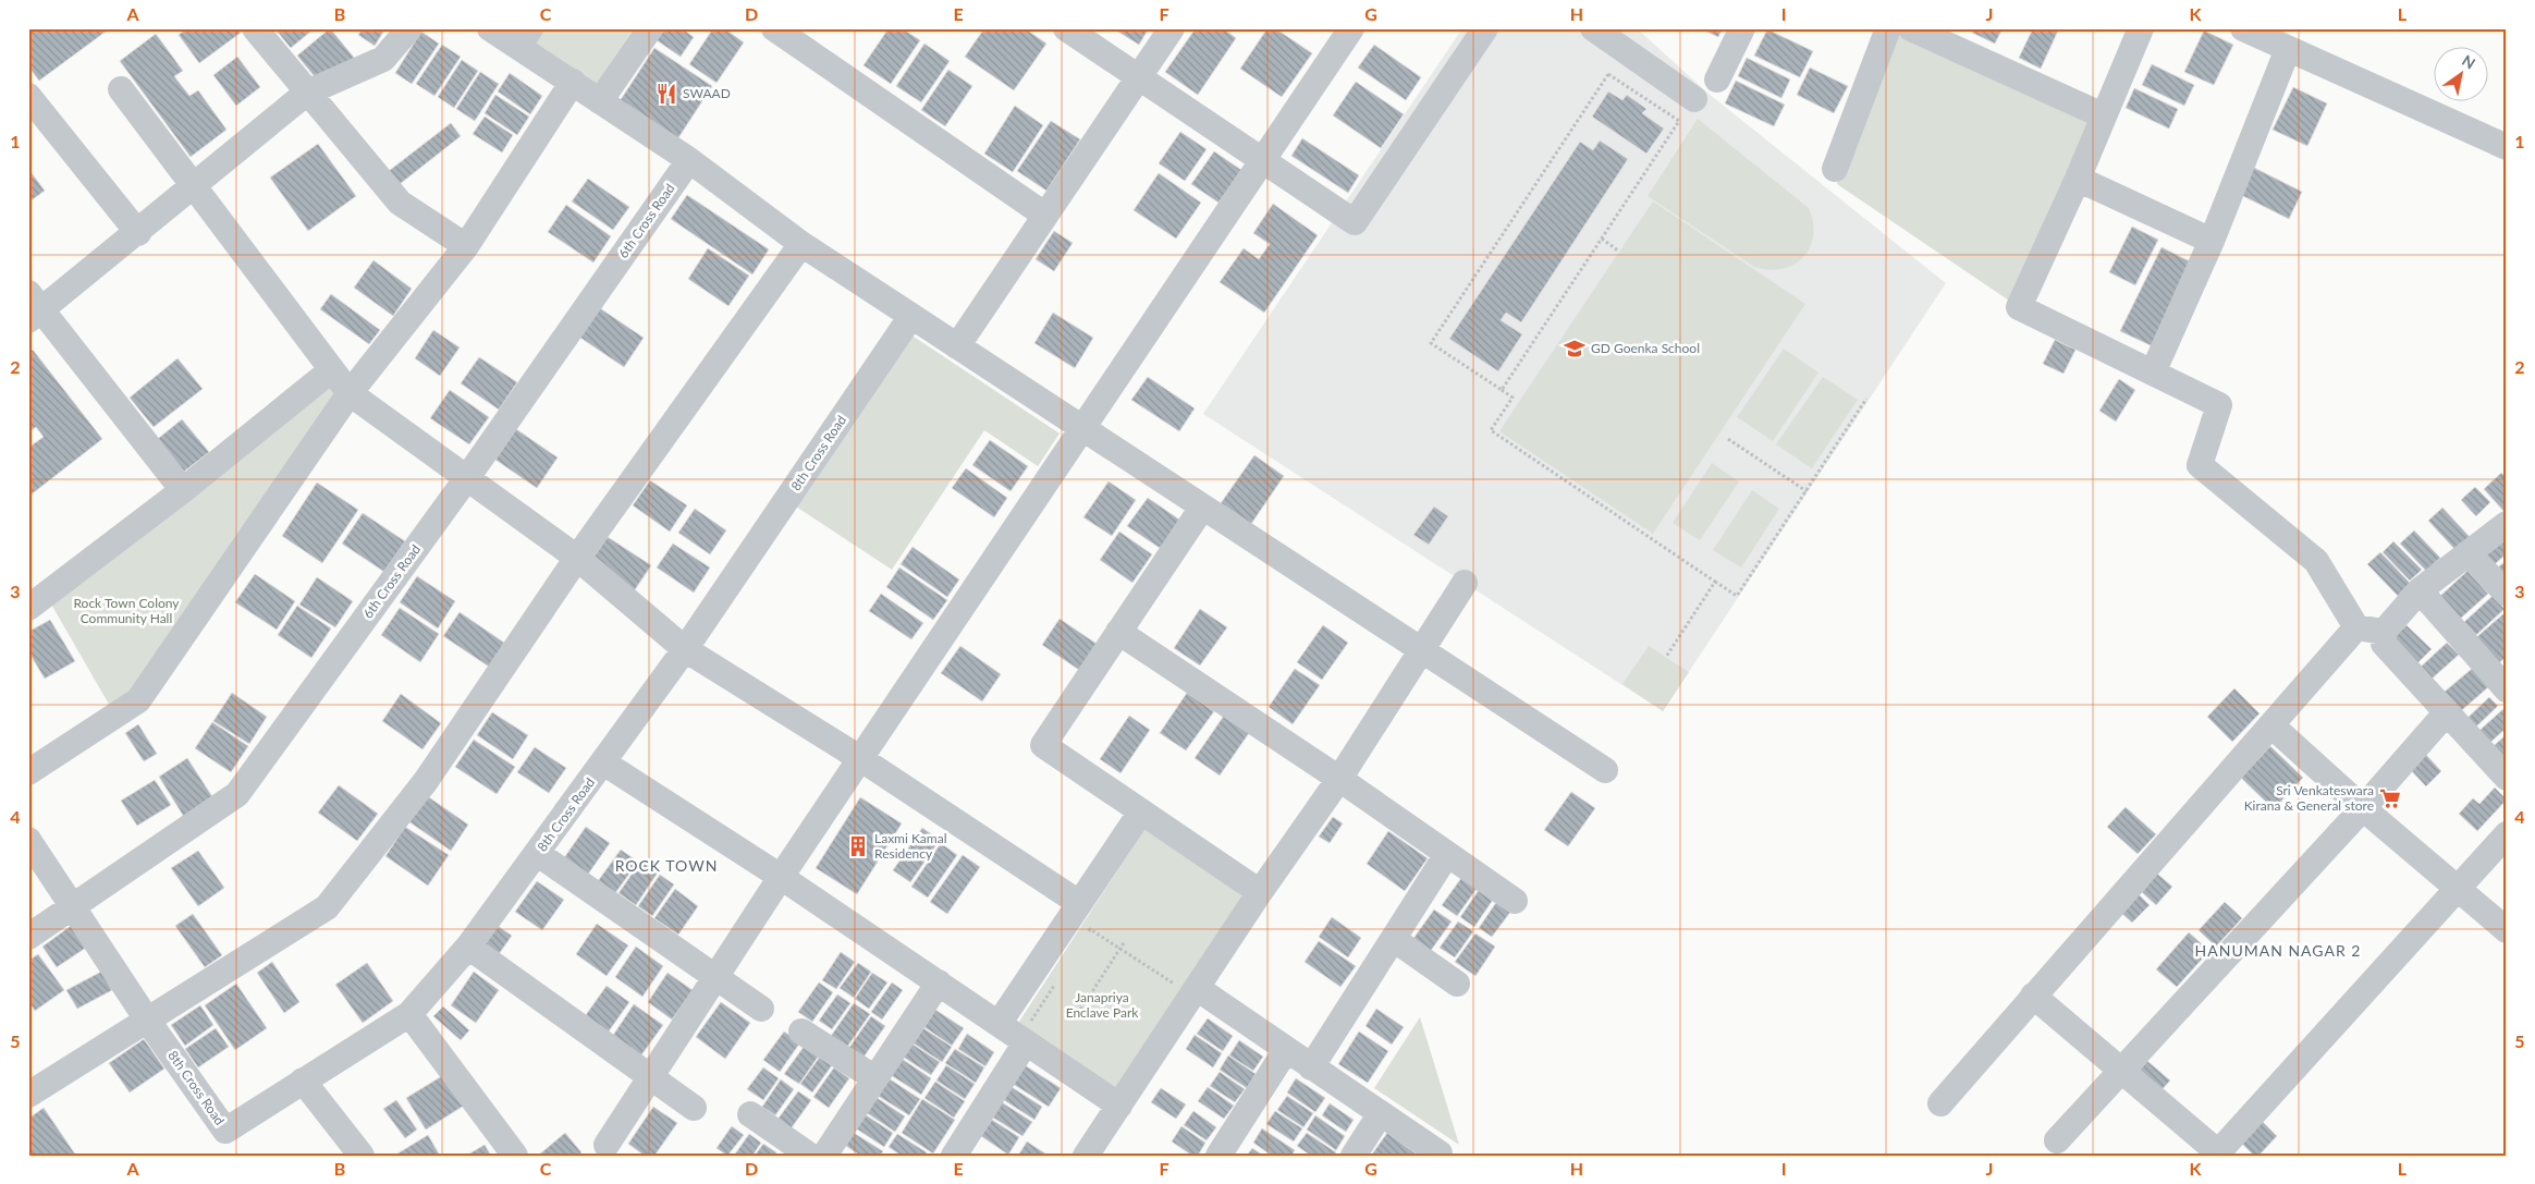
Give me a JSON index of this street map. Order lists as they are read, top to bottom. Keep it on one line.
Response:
{"streets":{"street":["6th Cross Road","8th Cross Road"]},"districts":["ROCK TOWN","HANUMAN NAGAR 2"],"parks":["Rock Town Colony Community Hall","Janapriya Enclave Park"],"places":{"restaurant":["SWAAD"],"school or university":["GD Goenka School"],"supermarket":["Sri Venkateswara Kirana & General store"],"building":["Laxmi Kamal Residency"]},"north":"top right","grid":{"columns":["A","B","C","D","E","F","G","H","I","J","K","L"],"rows":["1","2","3","4","5"]}}
